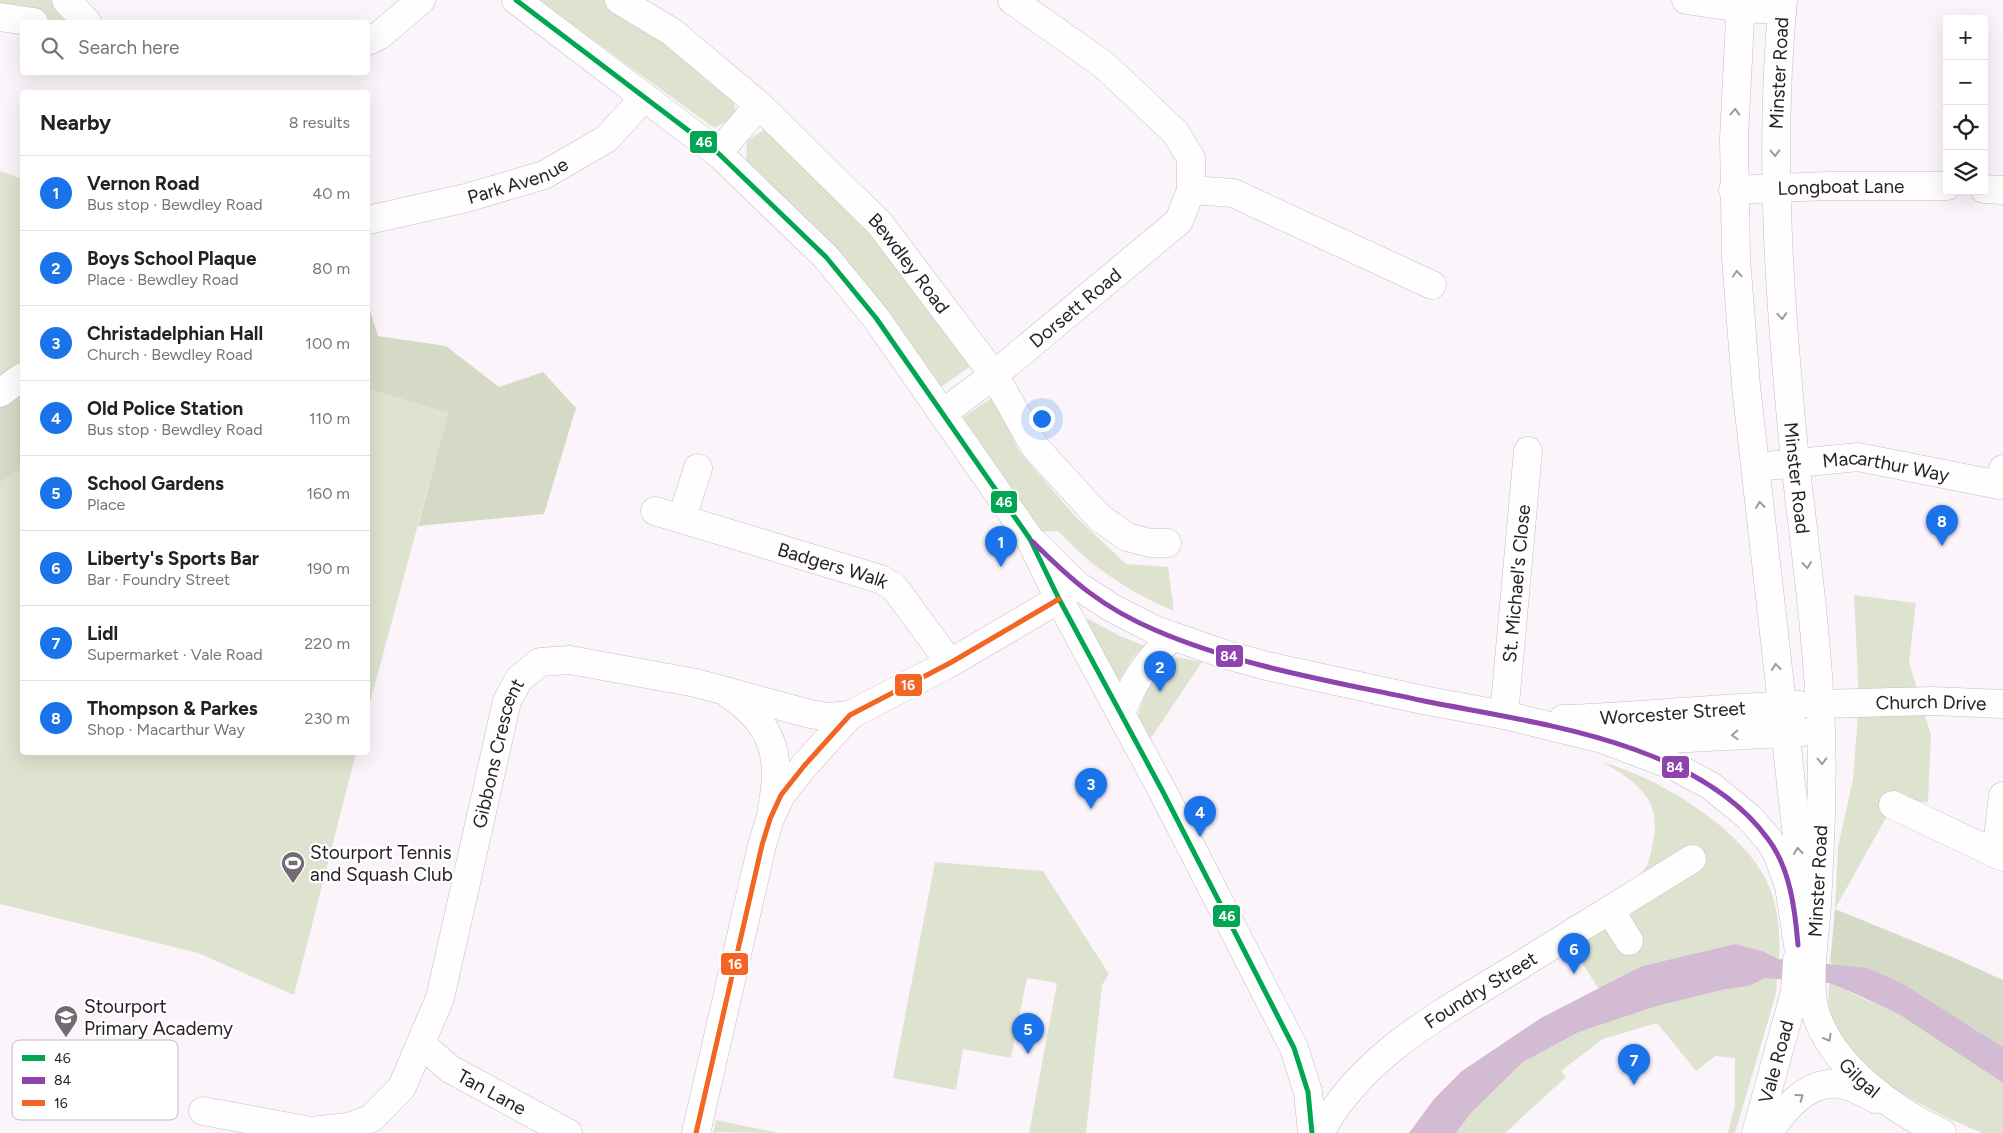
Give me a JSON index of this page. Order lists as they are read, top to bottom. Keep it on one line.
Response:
{"streets":{"street":["Minster Road","Park Avenue","Longboat Lane","Bewdley Road","Dorsett Road","Macarthur Way","Badgers Walk","St. Michael's Close","Church Drive","Worcester Street","Gibbons Crescent","Foundry Street","Vale Road","Gilgal","Tan Lane"]},"crossings":[["Minster Road","Longboat Lane"],["Minster Road","Macarthur Way"],["Minster Road","Church Drive"],["Minster Road","Worcester Street"],["Bewdley Road","Dorsett Road"],["St. Michael's Close","Worcester Street"],["Church Drive","Worcester Street"],["Gibbons Crescent","Tan Lane"],["Vale Road","Gilgal"]],"one_way":["Gilgal"],"places":{"sports":["Stourport Tennis and Squash Club"],"school or university":["Stourport Primary Academy"]},"lines":["transit line 46","transit line 84","transit line 16"],"legend":["46","84","16"],"page":{"map_buttons":["+","−"],"search":"Search here","heading":["Nearby","8 results"],"list":[{"mark":"1","name":"Vernon Road","note":"Bus stop · Bewdley Road","value":"40 m"},{"mark":"2","name":"Boys School Plaque","note":"Place · Bewdley Road","value":"80 m"},{"mark":"3","name":"Christadelphian Hall","note":"Church · Bewdley Road","value":"100 m"},{"mark":"4","name":"Old Police Station","note":"Bus stop · Bewdley Road","value":"110 m"},{"mark":"5","name":"School Gardens","note":"Place","value":"160 m"},{"mark":"6","name":"Liberty's Sports Bar","note":"Bar · Foundry Street","value":"190 m"},{"mark":"7","name":"Lidl","note":"Supermarket · Vale Road","value":"220 m"},{"mark":"8","name":"Thompson & Parkes","note":"Shop · Macarthur Way","value":"230 m"}],"pins":["8","1","2","3","4","6","5","7"]}}
